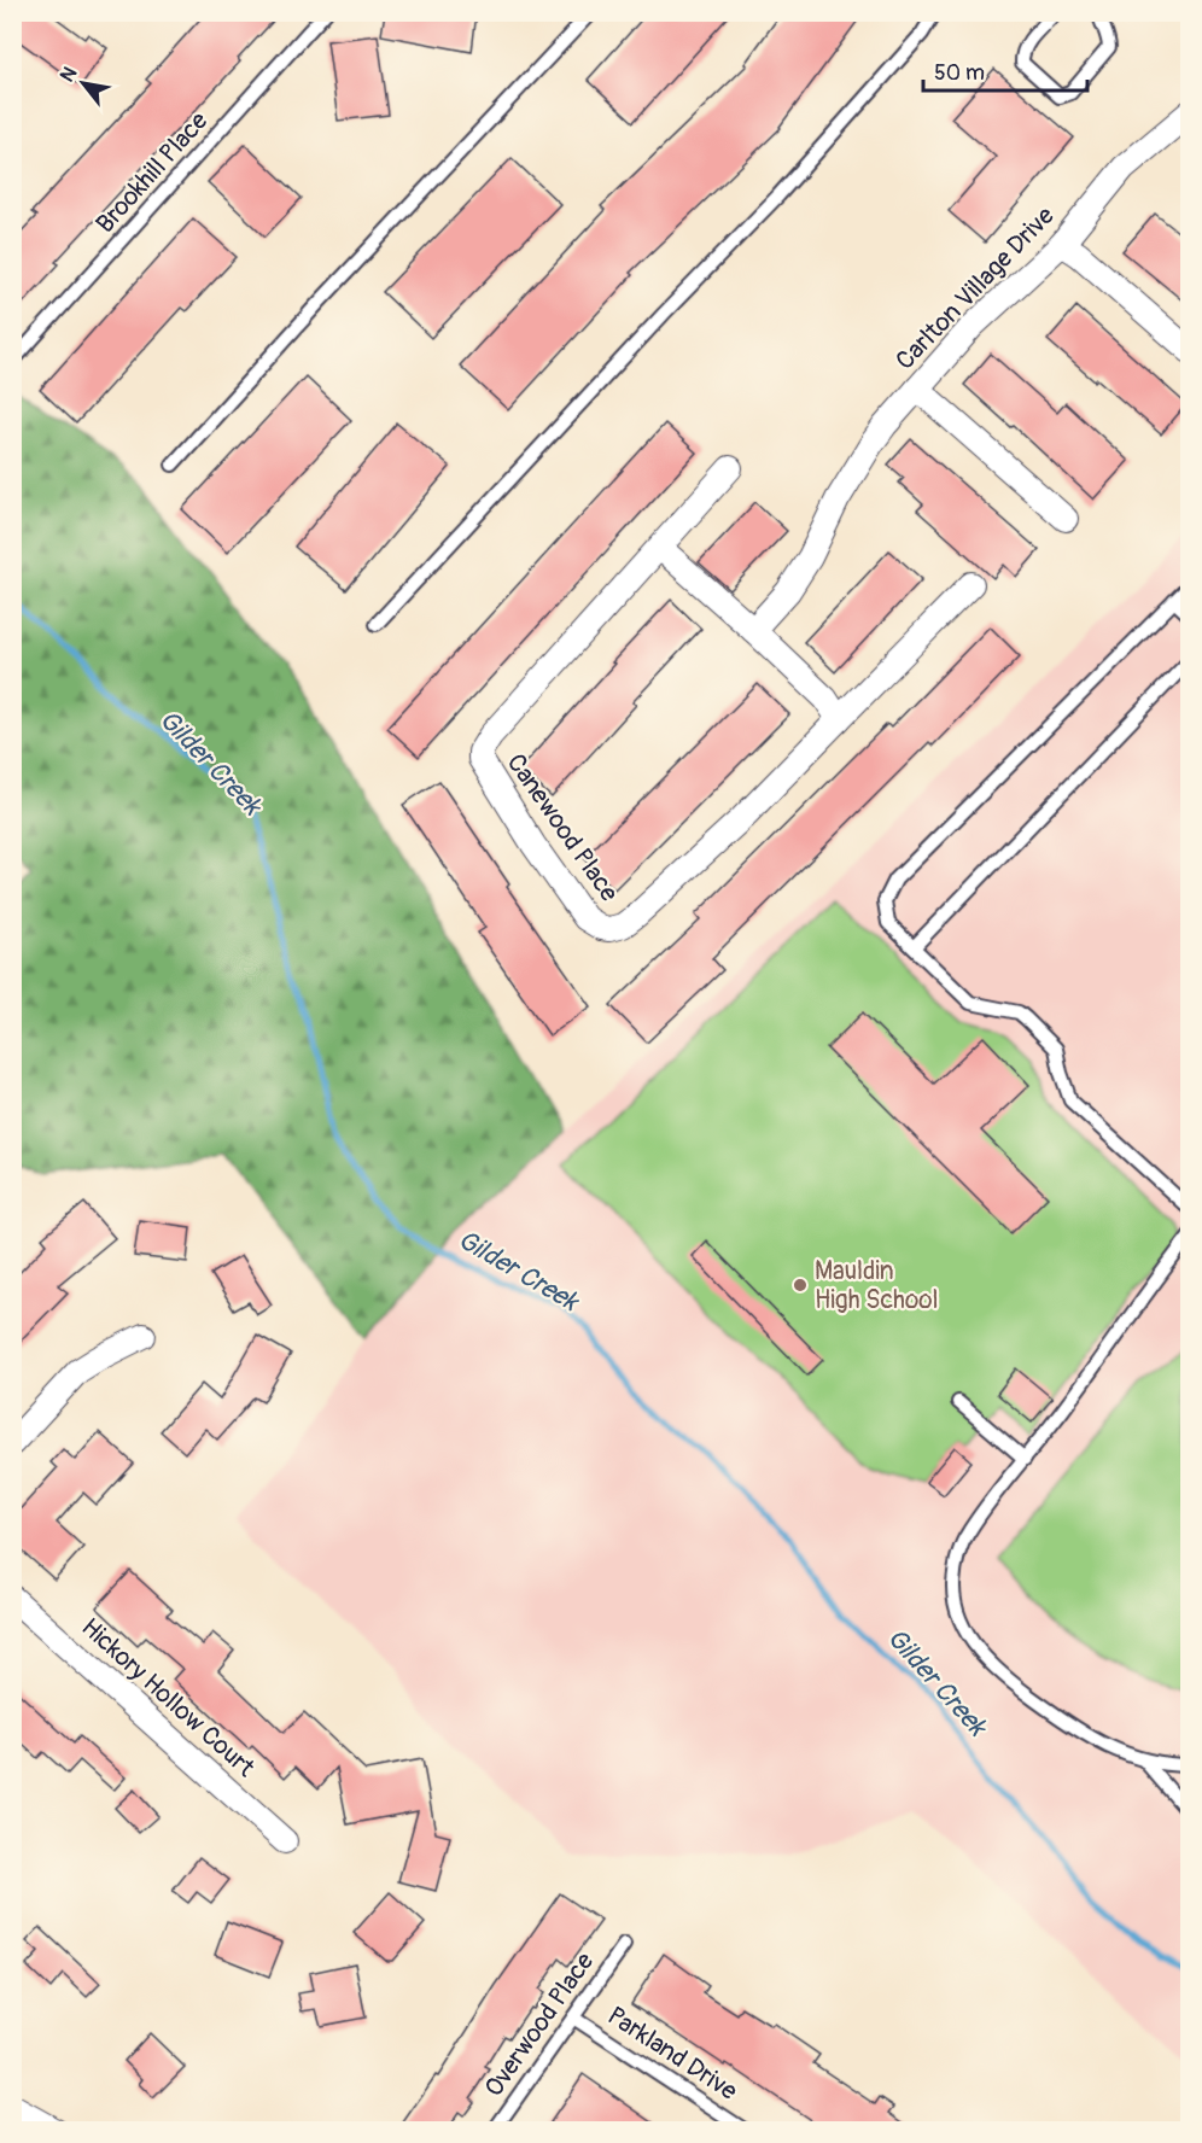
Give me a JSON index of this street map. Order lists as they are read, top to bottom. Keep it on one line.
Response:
{"streets":{"street":["Carlton Village Drive","Canewood Place","Hickory Hollow Court"],"lane":["Brookhill Place","Overwood Place","Parkland Drive"]},"crossings":[["Overwood Place","Parkland Drive"]],"water":["Gilder Creek"],"places":["Mauldin High School"],"scale_bar":"50 m","north":"top left"}
